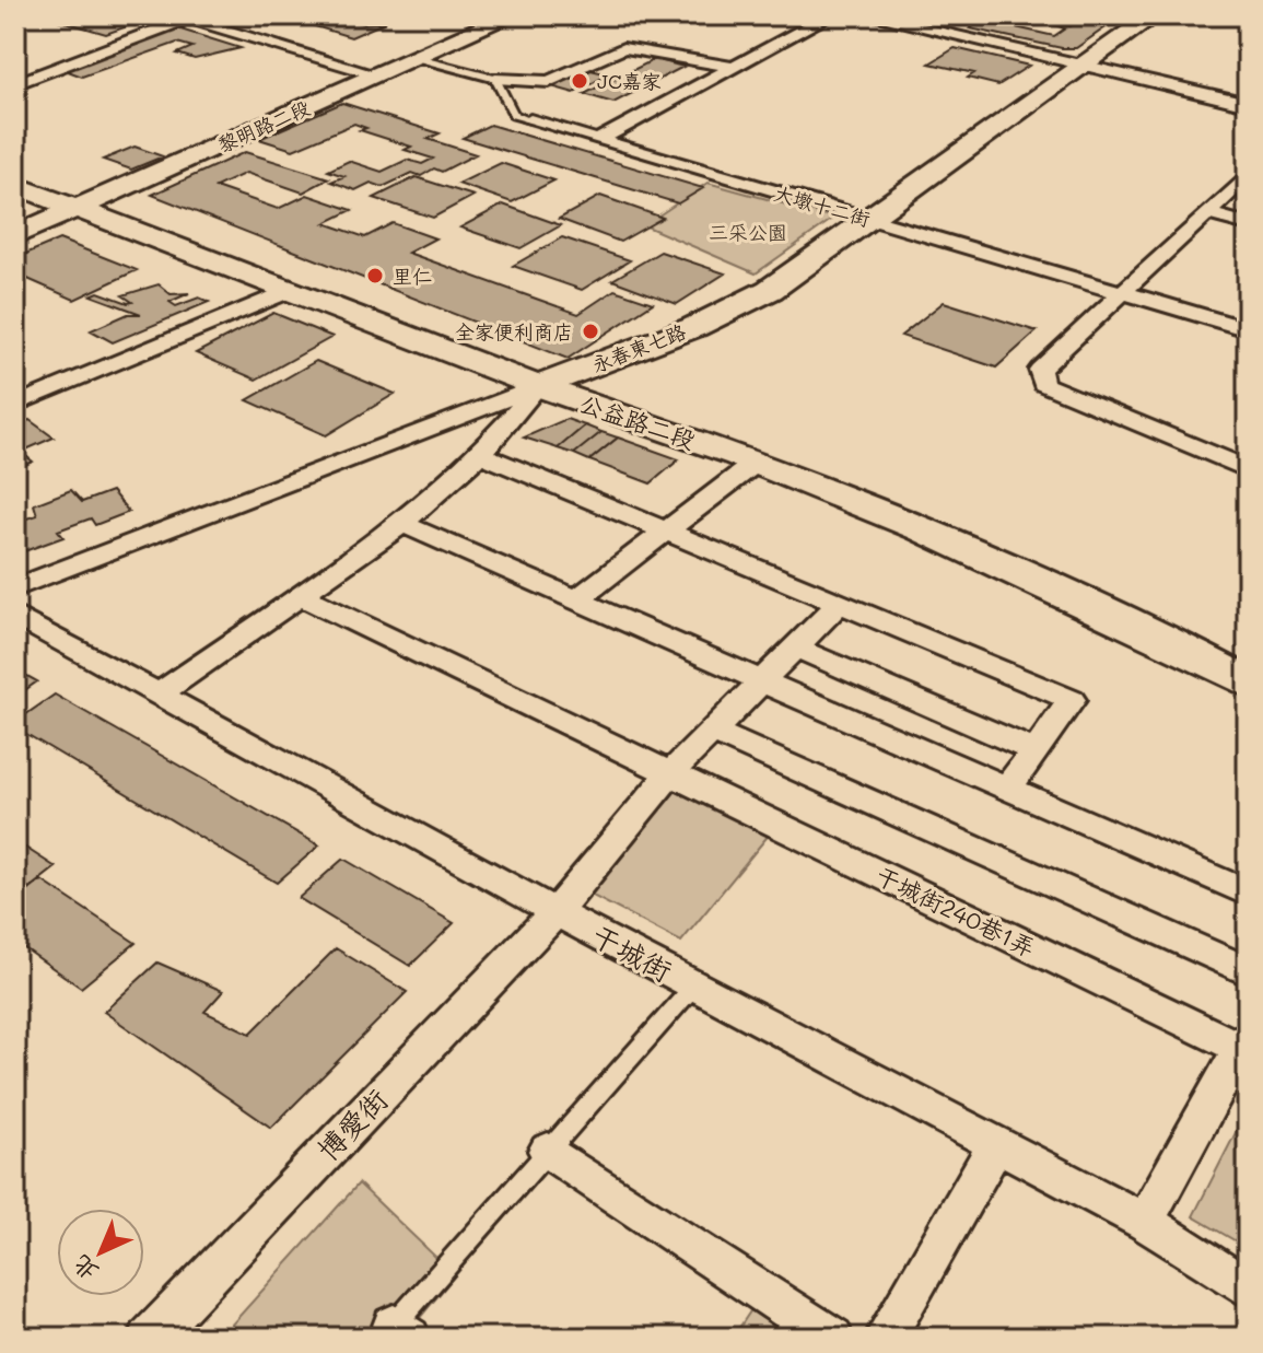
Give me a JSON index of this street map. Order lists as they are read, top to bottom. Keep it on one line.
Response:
{"streets":{"main road":["黎明路二段","永春東七路","公益路二段"],"street":["大墩十二街","干城街240巷1弄","干城街","博愛街"]},"crossings":[["黎明路二段","公益路二段"],["大墩十二街","永春東七路"],["永春東七路","公益路二段"],["干城街240巷1弄","博愛街"],["干城街","博愛街"]],"parks":["三采公園"],"places":["JC嘉家","里仁","全家便利商店"],"north":"bottom left"}
